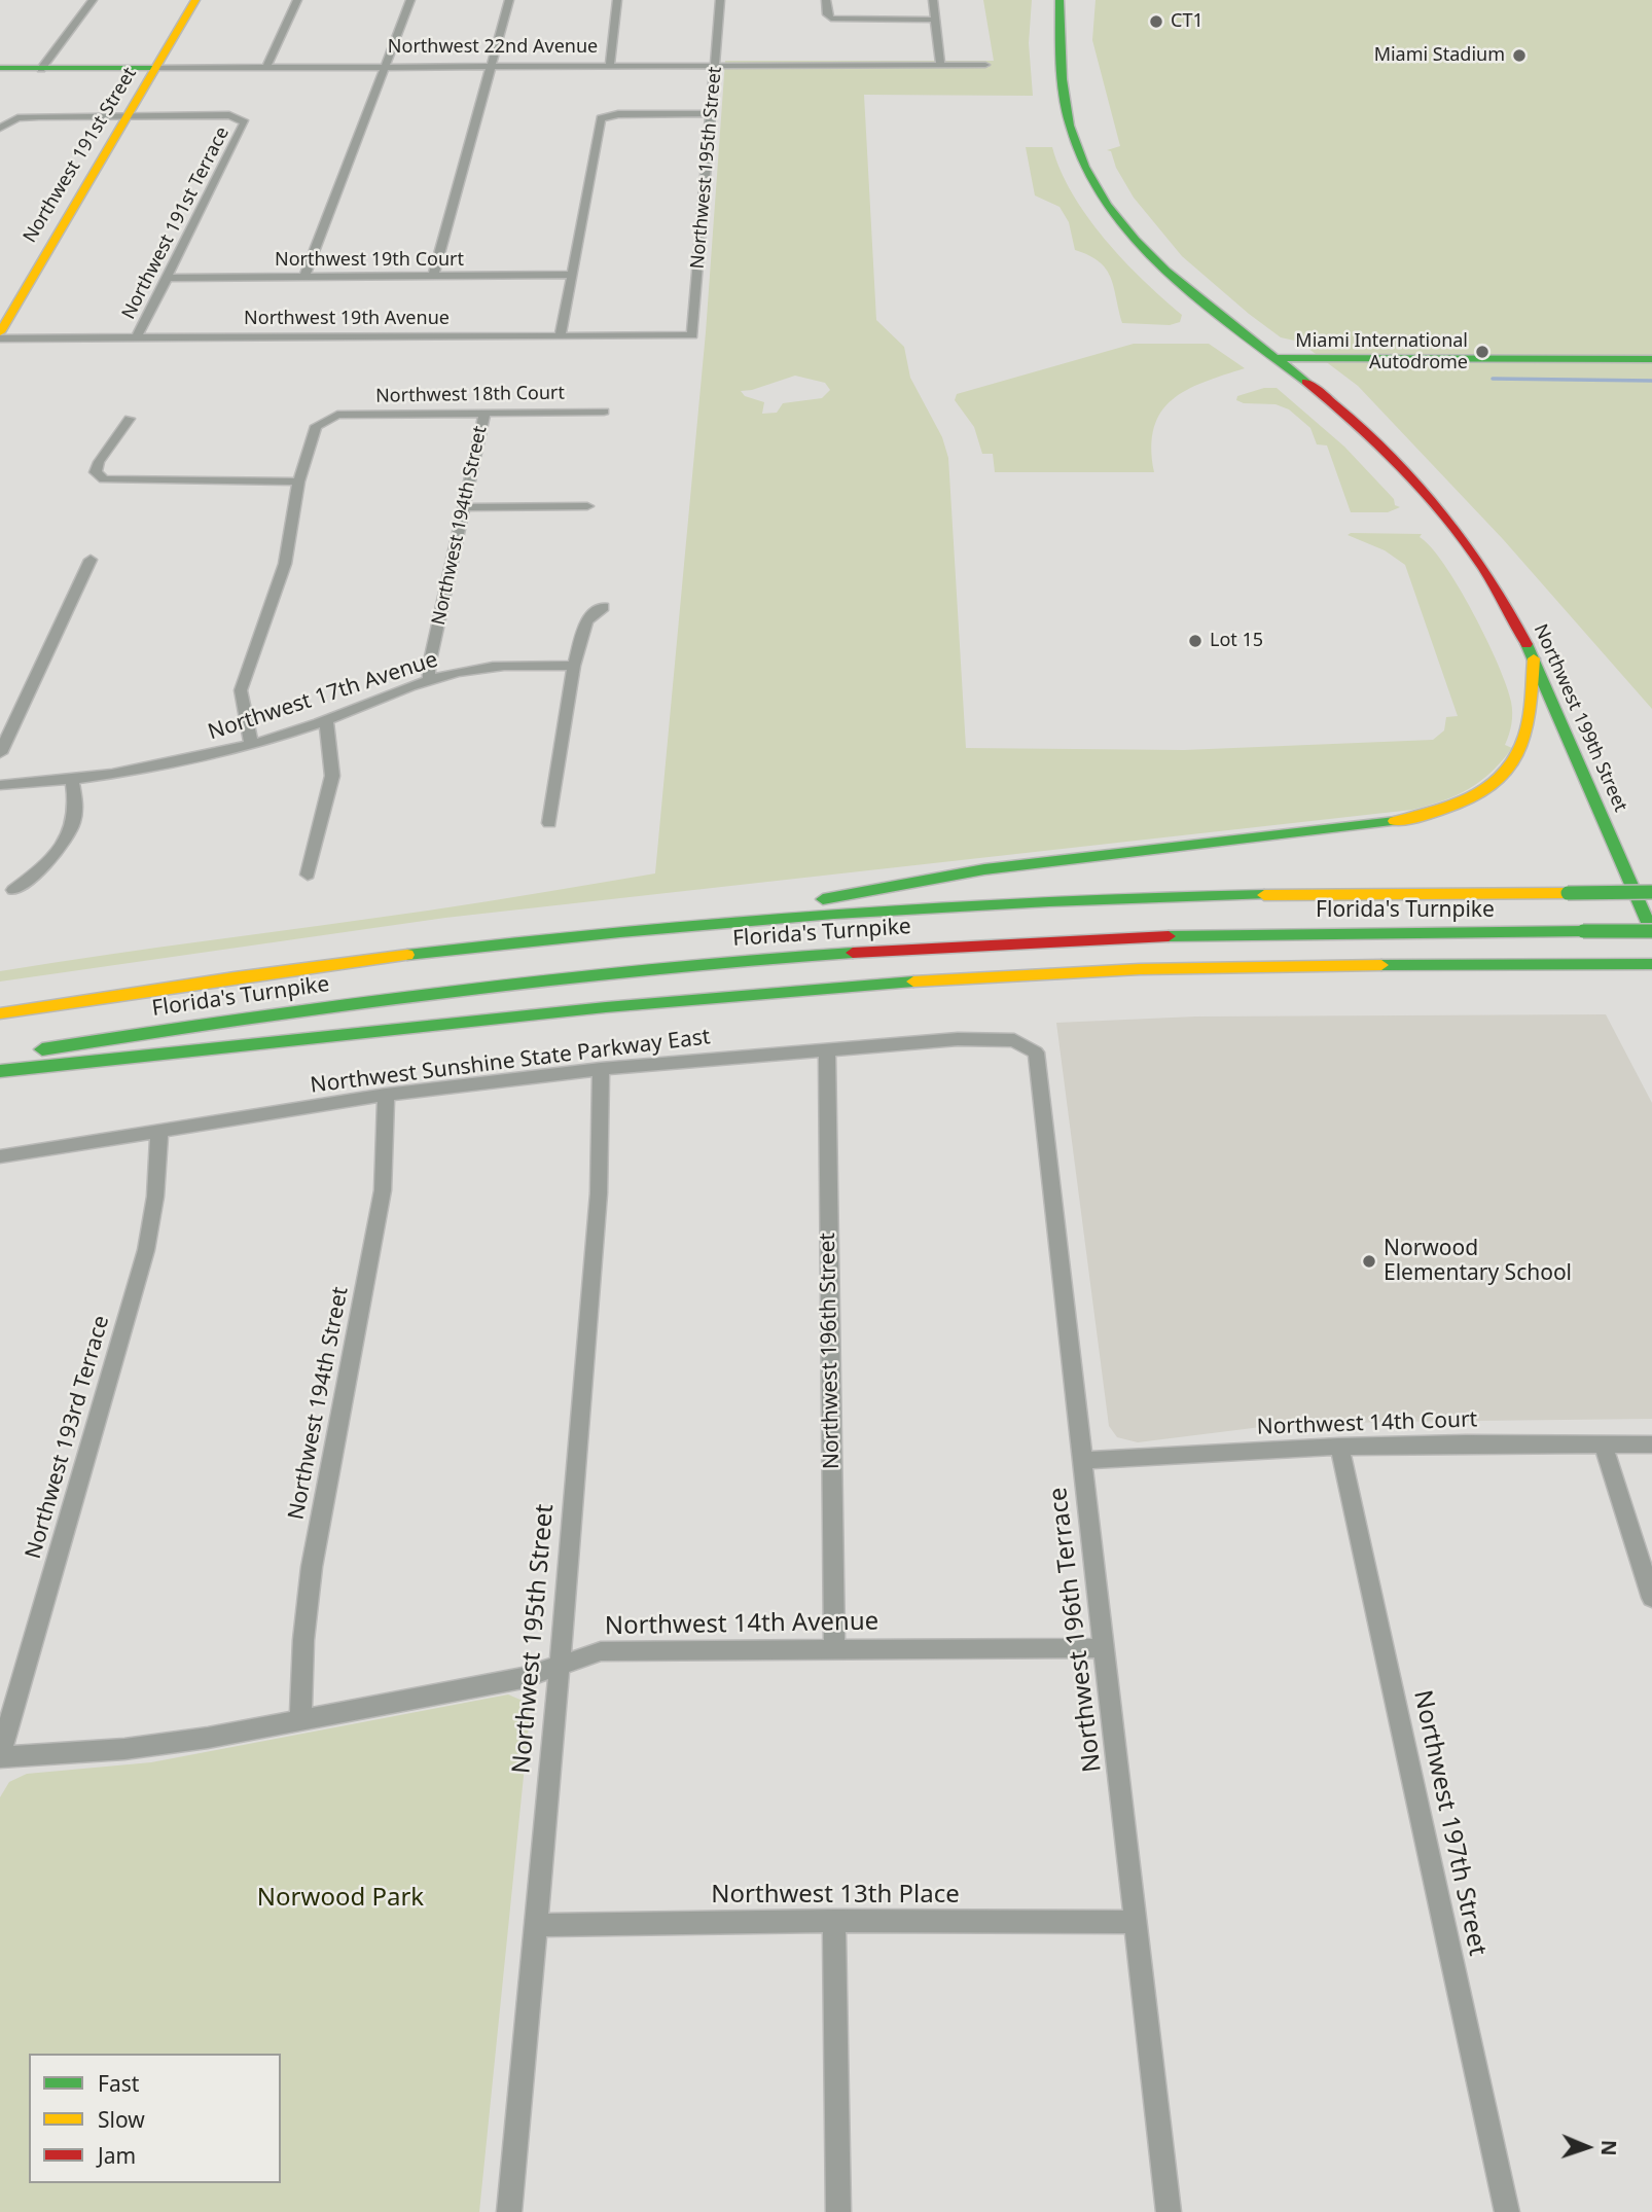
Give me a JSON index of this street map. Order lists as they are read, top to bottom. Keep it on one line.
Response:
{"streets":{"main road":["Northwest 22nd Avenue","Northwest 191st Street","Northwest 199th Street","Florida's Turnpike"],"street":["Northwest 195th Street","Northwest 191st Terrace","Northwest 19th Court","Northwest 19th Avenue","Northwest 18th Court","Northwest 194th Street","Northwest 17th Avenue","Northwest Sunshine State Parkway East","Northwest 196th Street","Northwest 14th Court","Northwest 193rd Terrace","Northwest 14th Avenue","Northwest 196th Terrace","Northwest 197th Street","Northwest 13th Place"]},"crossings":[["Northwest 22nd Avenue","Northwest 191st Street"],["Northwest 22nd Avenue","Northwest 195th Street"],["Northwest 191st Street","Northwest 191st Terrace"],["Northwest 195th Street","Northwest 19th Avenue"],["Northwest 195th Street","Northwest Sunshine State Parkway East"],["Northwest 195th Street","Northwest 14th Avenue"],["Northwest 195th Street","Northwest 13th Place"],["Northwest 191st Terrace","Northwest 19th Court"],["Northwest 191st Terrace","Northwest 19th Avenue"],["Northwest 18th Court","Northwest 194th Street"],["Northwest 194th Street","Northwest 17th Avenue"],["Northwest 194th Street","Northwest Sunshine State Parkway East"],["Northwest 194th Street","Northwest 14th Avenue"],["Northwest 199th Street","Florida's Turnpike"],["Northwest Sunshine State Parkway East","Northwest 196th Street"],["Northwest Sunshine State Parkway East","Northwest 193rd Terrace"],["Northwest Sunshine State Parkway East","Northwest 196th Terrace"],["Northwest 196th Street","Northwest 14th Avenue"],["Northwest 14th Court","Northwest 196th Terrace"],["Northwest 14th Court","Northwest 197th Street"],["Northwest 193rd Terrace","Northwest 14th Avenue"],["Northwest 14th Avenue","Northwest 196th Terrace"],["Northwest 196th Terrace","Northwest 13th Place"]],"parks":["Norwood Park"],"places":["CT1","Miami Stadium","Miami International Autodrome","Lot 15","Norwood Elementary School"],"legend":["Fast","Slow","Jam"],"north":"right"}
